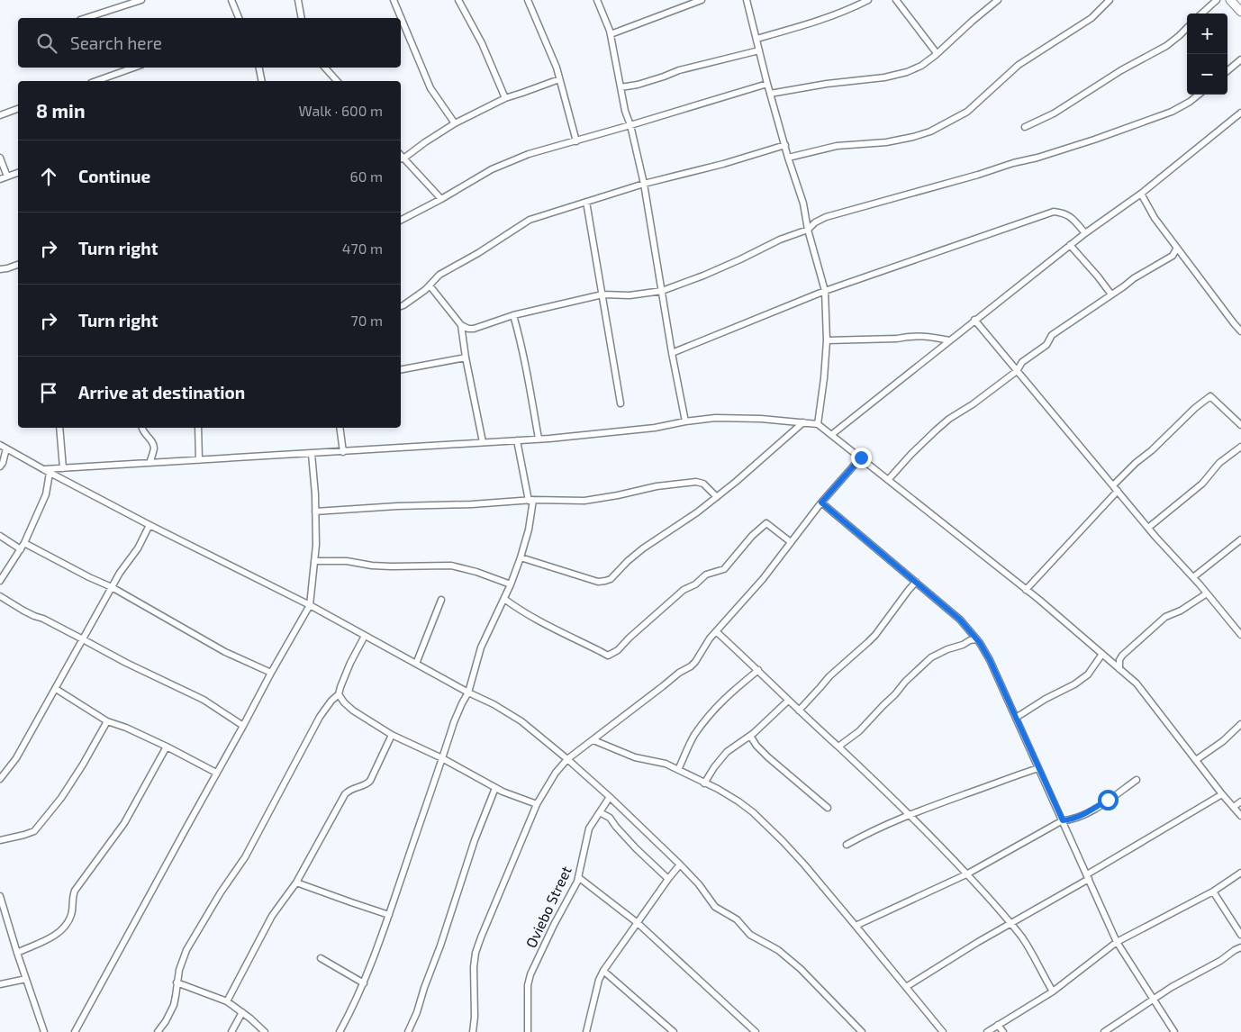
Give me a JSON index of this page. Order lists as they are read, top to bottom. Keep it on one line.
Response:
{"streets":{"street":["Oviebo Street"]},"page":{"map_buttons":["+","−"],"search":"Search here","heading":["8 min","Walk · 600 m"],"list":[["Continue","60 m"],["Turn right","470 m"],["Turn right","70 m"],"Arrive at destination"]}}
